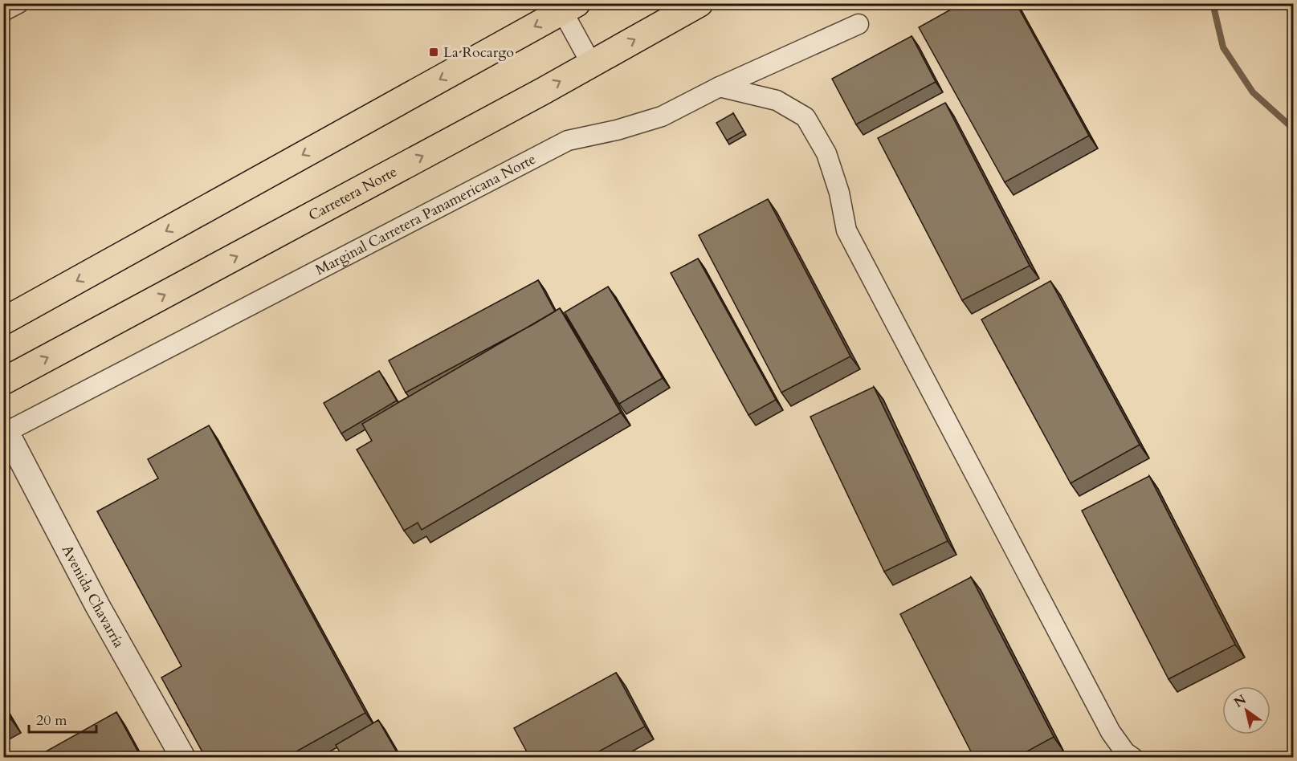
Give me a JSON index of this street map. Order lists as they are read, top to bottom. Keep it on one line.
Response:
{"streets":{"highway":["Carretera Norte"],"street":["Marginal Carretera Panamericana Norte","Avenida Chavarría"]},"crossings":[["Marginal Carretera Panamericana Norte","Avenida Chavarría"]],"places":{"transit":["La Rocargo"]},"scale_bar":"20 m","north":"top left"}
